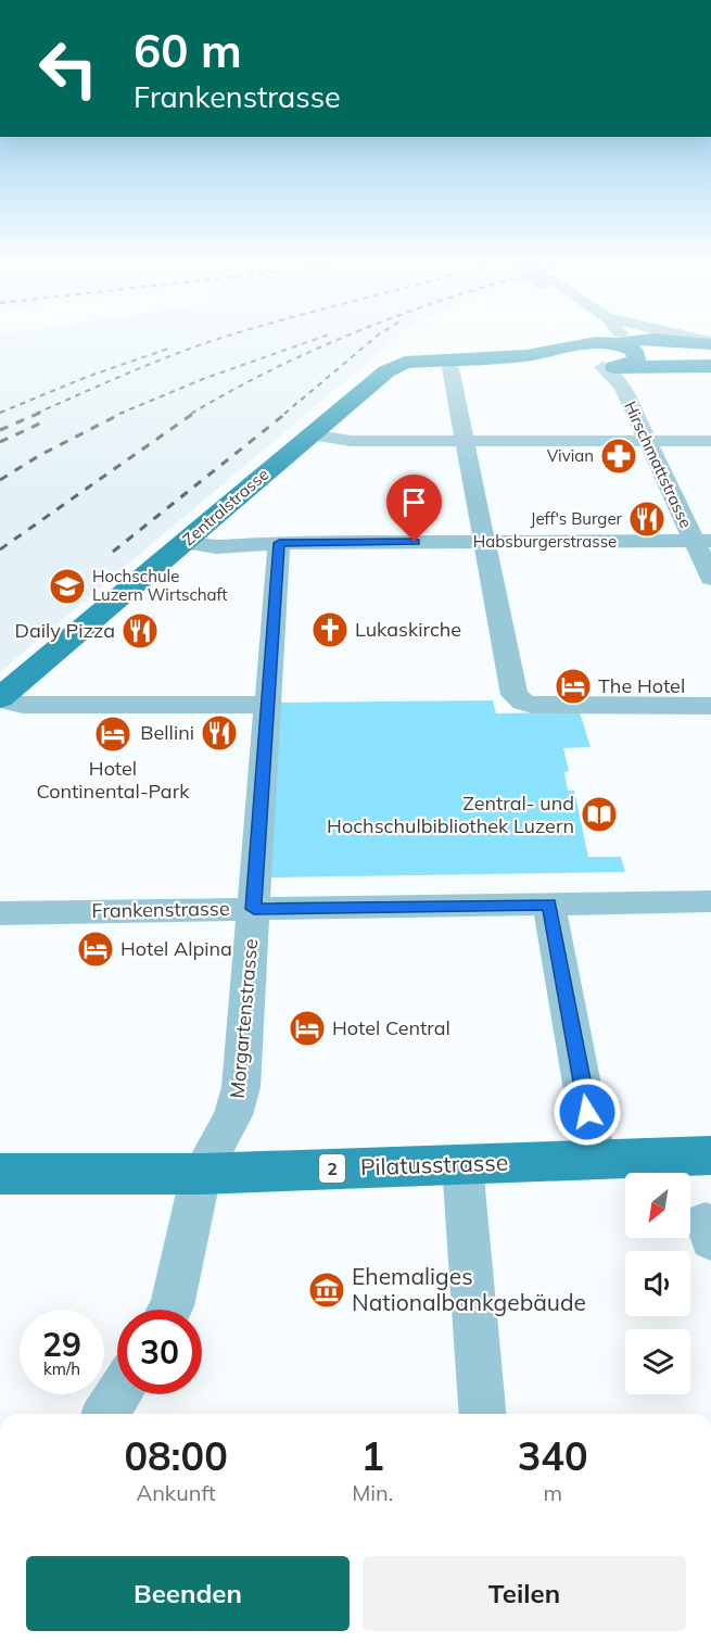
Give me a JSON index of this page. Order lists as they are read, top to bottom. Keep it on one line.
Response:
{"streets":{"main road":["Zentralstrasse","Pilatusstrasse","2"],"street":["Hirschmattstrasse","Habsburgerstrasse","Frankenstrasse","Morgartenstrasse"]},"crossings":[["Hirschmattstrasse","Habsburgerstrasse"],["Zentralstrasse","Habsburgerstrasse"],["Habsburgerstrasse","Morgartenstrasse"],["Frankenstrasse","Morgartenstrasse"],["Morgartenstrasse","Pilatusstrasse"]],"places":{"pharmacy":["Vivian"],"restaurant":["Jeff's Burger","Daily Pizza","Bellini"],"school or university":["Hochschule Luzern Wirtschaft"],"church":["Lukaskirche"],"hotel":["The Hotel","Hotel Continental-Park","Hotel Alpina","Hotel Central"],"library":["Zentral- und Hochschulbibliothek Luzern"],"museum":["Ehemaliges Nationalbankgebäude"]},"north":"bottom left","page":{"turn":["60 m","Frankenstrasse"],"speed":"29 km/h","limit":"30","eta":["08:00","Ankunft","1","Min.","340","m"],"buttons":["Beenden","Teilen"]}}
